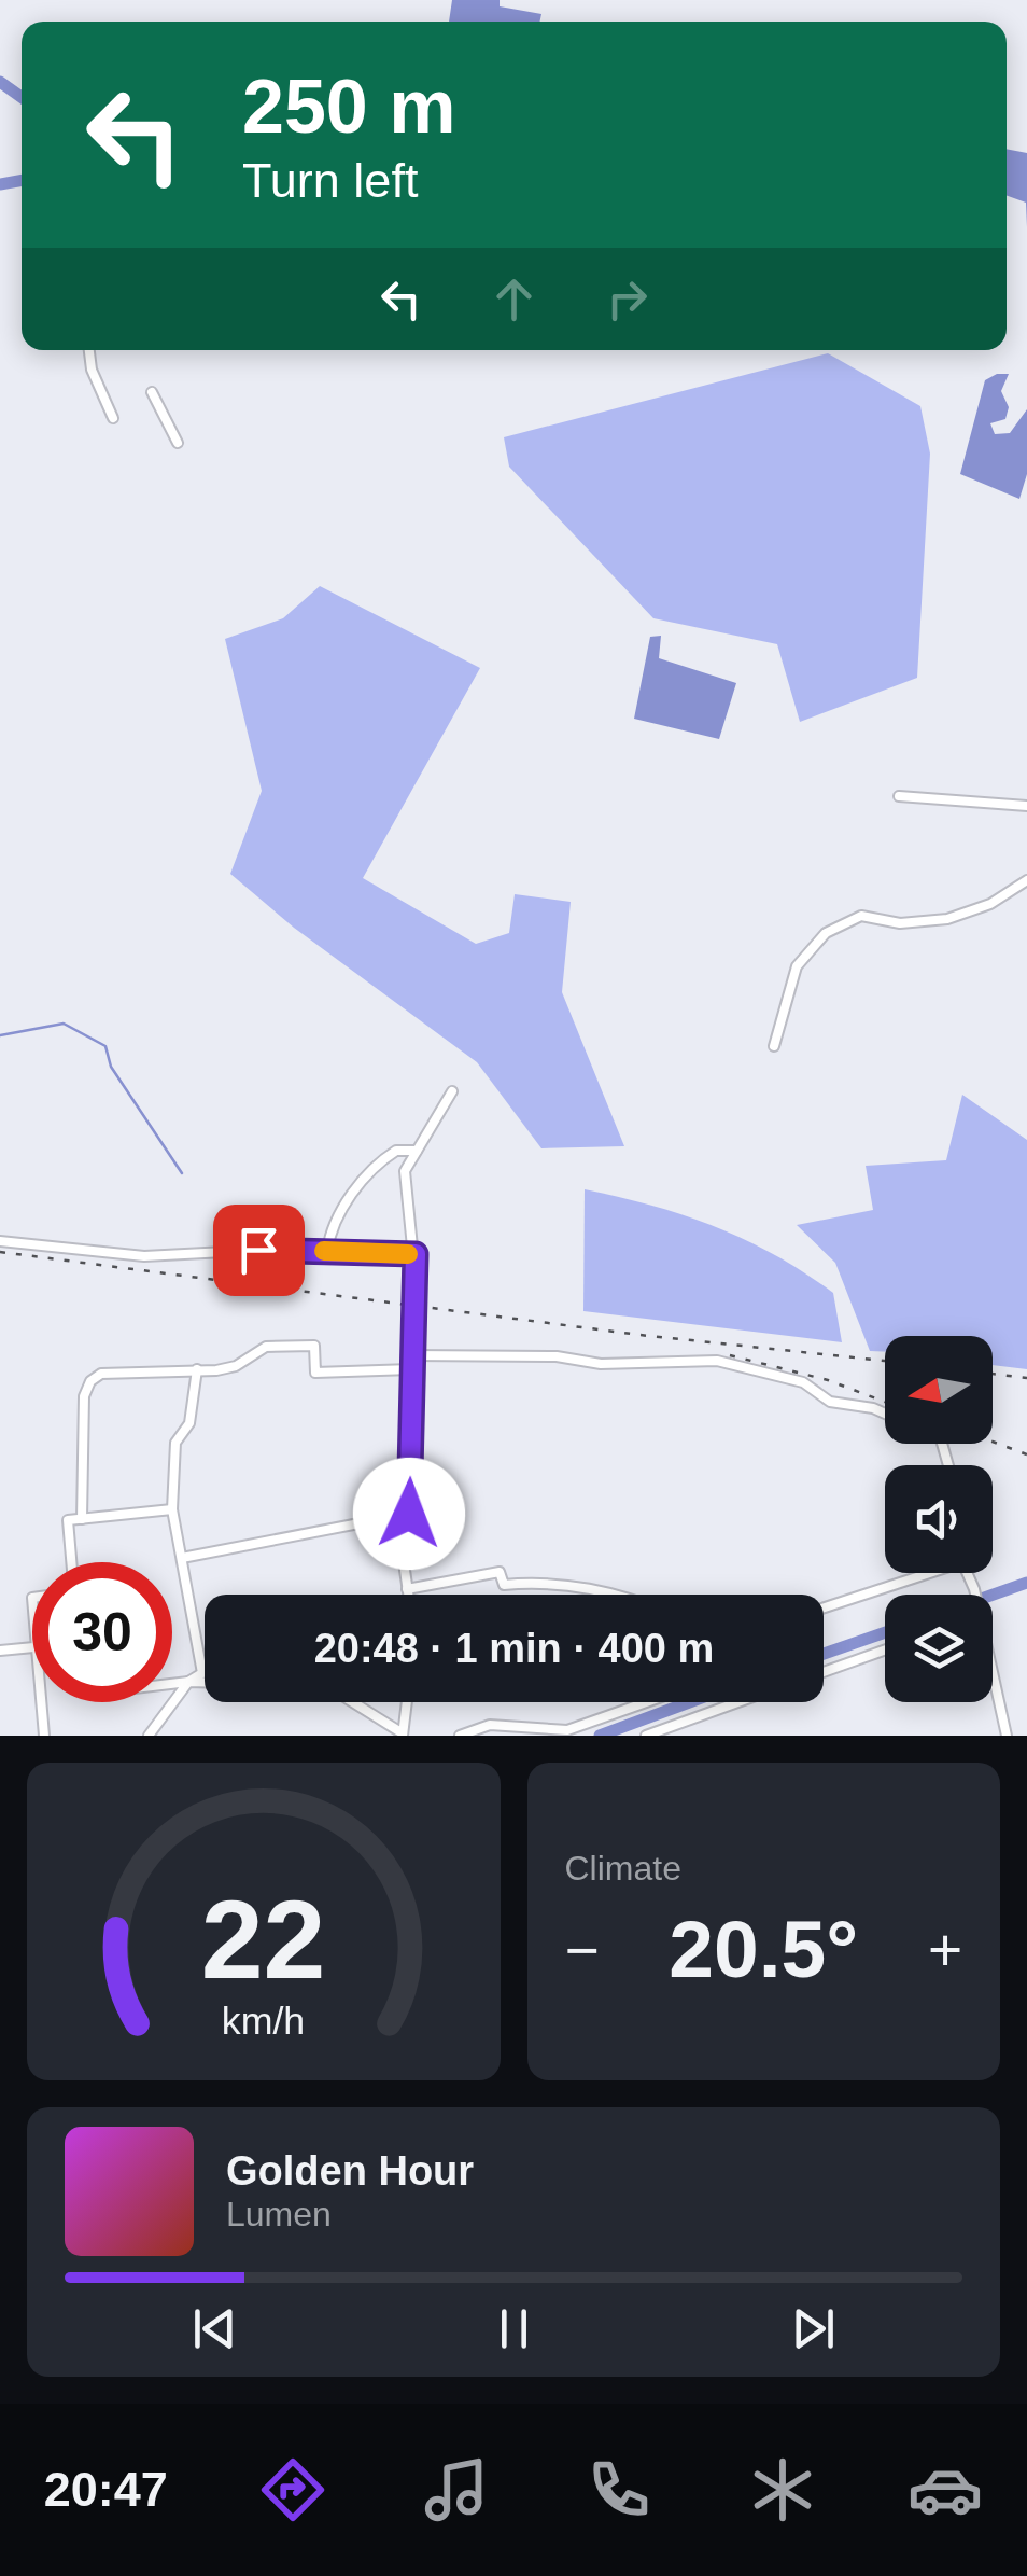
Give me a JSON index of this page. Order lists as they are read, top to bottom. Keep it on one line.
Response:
{"north":"left","page":{"turn":["250 m","Turn left"],"limit":"30","trip":"20:48 · 1 min · 400 m","tile":"Climate","heat":["−","20.5°","+"],"song":["Golden Hour","Lumen"],"tabs":"20:47","gauge":["22","km/h"]}}
